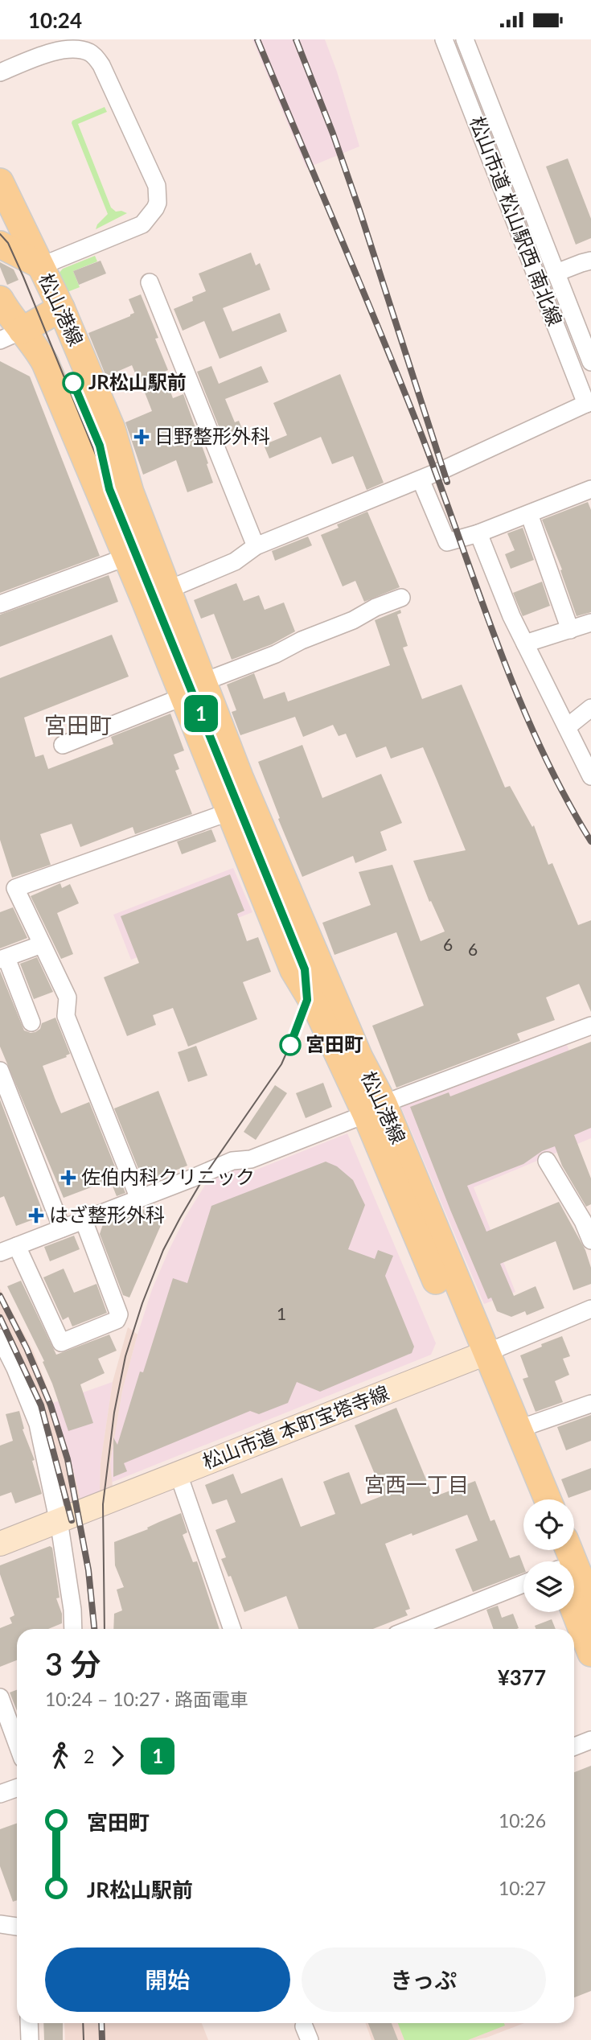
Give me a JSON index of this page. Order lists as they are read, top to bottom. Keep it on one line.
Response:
{"streets":{"main road":["松山港線"],"street":["松山市道 松山駅西 南北線","松山市道 本町宝塔寺線"]},"crossings":[["松山港線","松山市道 本町宝塔寺線"]],"districts":["宮田町","宮西一丁目"],"places":{"other":["JR松山駅前","宮田町"],"health":["日野整形外科","佐伯内科クリニック","はざ整形外科"]},"lines":["tram line 1"],"house_numbers":["6","6","1"],"page":{"status":"10:24","on_map":"1","heading":["3 分","10:24 – 10:27 · 路面電車","¥377"],"legs":["2","1"],"list":[{"name":"宮田町","value":"10:26"},{"name":"JR松山駅前","value":"10:27"}],"buttons":["開始","きっぷ"]}}
